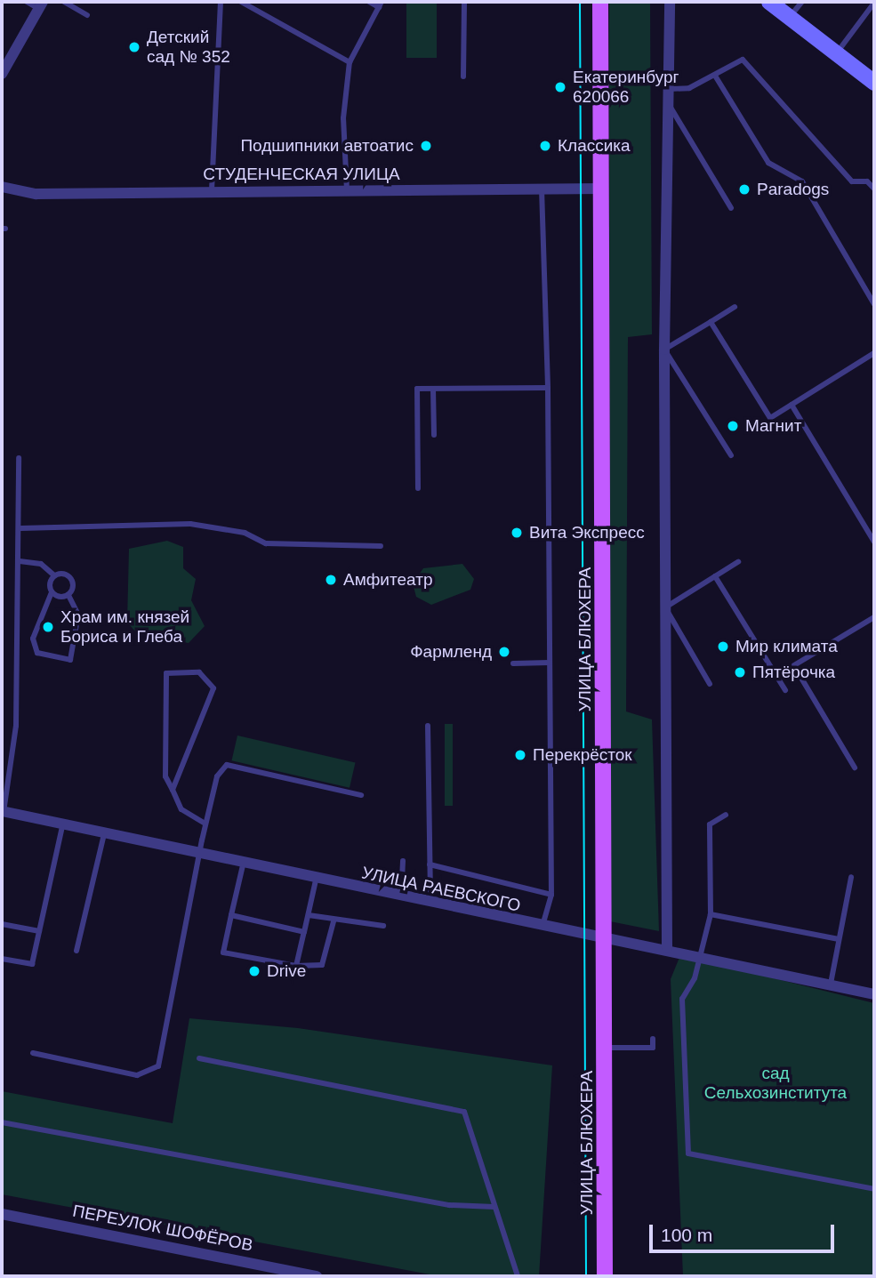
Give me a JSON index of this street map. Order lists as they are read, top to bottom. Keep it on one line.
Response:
{"streets":{"main road":["УЛИЦА БЛЮХЕРА"],"street":["СТУДЕНЧЕСКАЯ УЛИЦА","УЛИЦА РАЕВСКОГО","ПЕРЕУЛОК ШОФЁРОВ"]},"crossings":[["СТУДЕНЧЕСКАЯ УЛИЦА","УЛИЦА БЛЮХЕРА"],["УЛИЦА БЛЮХЕРА","УЛИЦА РАЕВСКОГО"]],"parks":["сад Сельхозинститута"],"places":["Детский сад № 352","Екатеринбург 620066","Подшипники автоатис","Классика","Paradogs","Магнит","Вита Экспресс","Амфитеатр","Храм им. князей Бориса и Глеба","Мир климата","Фармленд","Пятёрочка","Перекрёсток","Drive"],"scale_bar":"100 m"}
